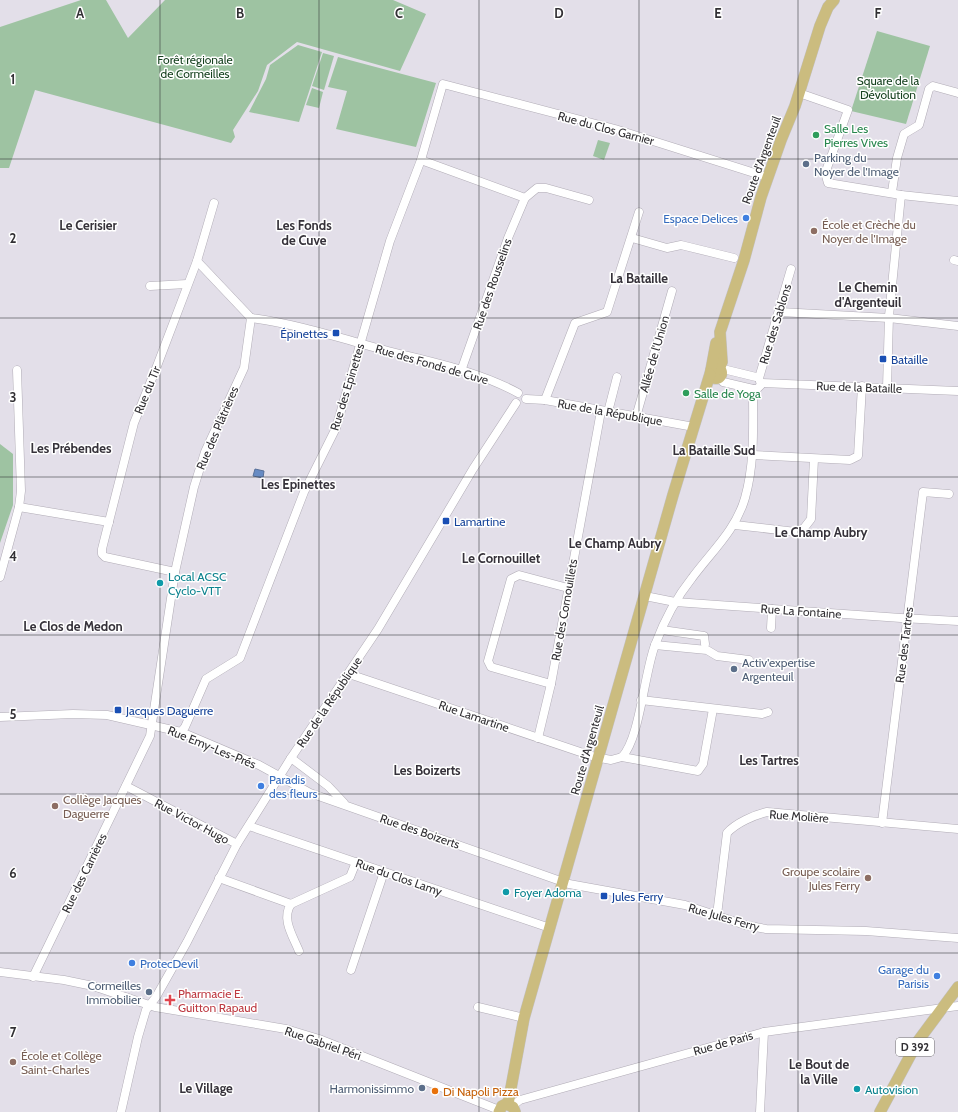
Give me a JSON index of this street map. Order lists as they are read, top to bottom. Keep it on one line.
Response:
{"streets":{"main road":["Route d'Argenteuil","D 392"],"street":["Rue du Clos Garnier","Rue des Rousselins","Rue des Sablons","Allée de l'Union","Rue des Fonds de Cuve","Rue des Epinettes","Rue de la Bataille","Rue du Tir","Rue de la République","Rue des Plâtrières","Rue des Cornouillets","Rue La Fontaine","Rue des Tartres","Rue Lamartine","Rue Emy-Les-Prés","Rue Molière","Rue Victor Hugo","Rue des Boizerts","Rue des Carrières","Rue du Clos Lamy","Rue Jules Ferry","Rue Gabriel Péri","Rue de Paris"]},"crossings":[["Rue du Clos Garnier","Route d'Argenteuil"],["Rue du Clos Garnier","Rue des Epinettes"],["Route d'Argenteuil","Rue de la Bataille"],["Route d'Argenteuil","Rue de la République"],["Route d'Argenteuil","Rue La Fontaine"],["Route d'Argenteuil","Rue Lamartine"],["Route d'Argenteuil","Rue des Boizerts"],["Route d'Argenteuil","Rue du Clos Lamy"],["Route d'Argenteuil","Rue Jules Ferry"],["Route d'Argenteuil","Rue Gabriel Péri"],["Route d'Argenteuil","Rue de Paris"],["Rue des Rousselins","Rue des Fonds de Cuve"],["Rue des Sablons","Rue de la Bataille"],["Allée de l'Union","Rue de la République"],["Rue des Fonds de Cuve","Rue des Epinettes"],["Rue des Fonds de Cuve","Rue de la République"],["Rue des Fonds de Cuve","Rue des Plâtrières"],["Rue des Epinettes","Rue Emy-Les-Prés"],["Rue du Tir","Rue des Plâtrières"],["Rue de la République","Rue des Cornouillets"],["Rue de la République","Rue Lamartine"],["Rue de la République","Rue Emy-Les-Prés"],["Rue de la République","Rue Victor Hugo"],["Rue de la République","Rue des Boizerts"],["Rue de la République","Rue du Clos Lamy"],["Rue de la République","Rue Gabriel Péri"],["Rue des Plâtrières","Rue Emy-Les-Prés"],["Rue des Plâtrières","Rue des Carrières"],["Rue des Cornouillets","Rue Lamartine"],["Rue La Fontaine","Rue des Tartres"],["Rue des Tartres","Rue Molière"],["Rue Emy-Les-Prés","Rue des Boizerts"],["Rue Emy-Les-Prés","Rue des Carrières"],["Rue Molière","Rue Jules Ferry"],["Rue Victor Hugo","Rue des Carrières"],["Rue des Boizerts","Rue Jules Ferry"],["Rue des Carrières","Rue Gabriel Péri"],["Rue Gabriel Péri","Rue de Paris"],["Rue de Paris","D 392"]],"districts":["Le Cerisier","Les Fonds de Cuve","La Bataille","Le Chemin d'Argenteuil","Les Prébendes","La Bataille Sud","Les Epinettes","Le Champ Aubry","Le Champ Aubry","Le Cornouillet","Le Clos de Medon","Les Tartres","Les Boizerts","Le Bout de la Ville","Le Village"],"parks":["Forêt régionale de Cormeilles","Square de la Dévolution"],"places":{"other":["Salle Les Pierres Vives","Parking du Noyer de l'Image","Espace Delices","École et Crèche du Noyer de l'Image","Salle de Yoga","Local ACSC Cyclo-VTT","Activ'expertise Argenteuil","Paradis des fleurs","Collège Jacques Daguerre","Groupe scolaire Jules Ferry","Foyer Adoma","ProtecDevil","Garage du Parisis","Cormeilles Immobilier","École et Collège Saint-Charles","Harmonissimmo","Autovision","Di Napoli Pizza"],"transit":["Épinettes","Bataille","Lamartine","Jacques Daguerre","Jules Ferry"],"health":["Pharmacie E. Guitton Rapaud"]},"grid":{"columns":["A","B","C","D","E","F"],"rows":["1","2","3","4","5","6","7"]}}
